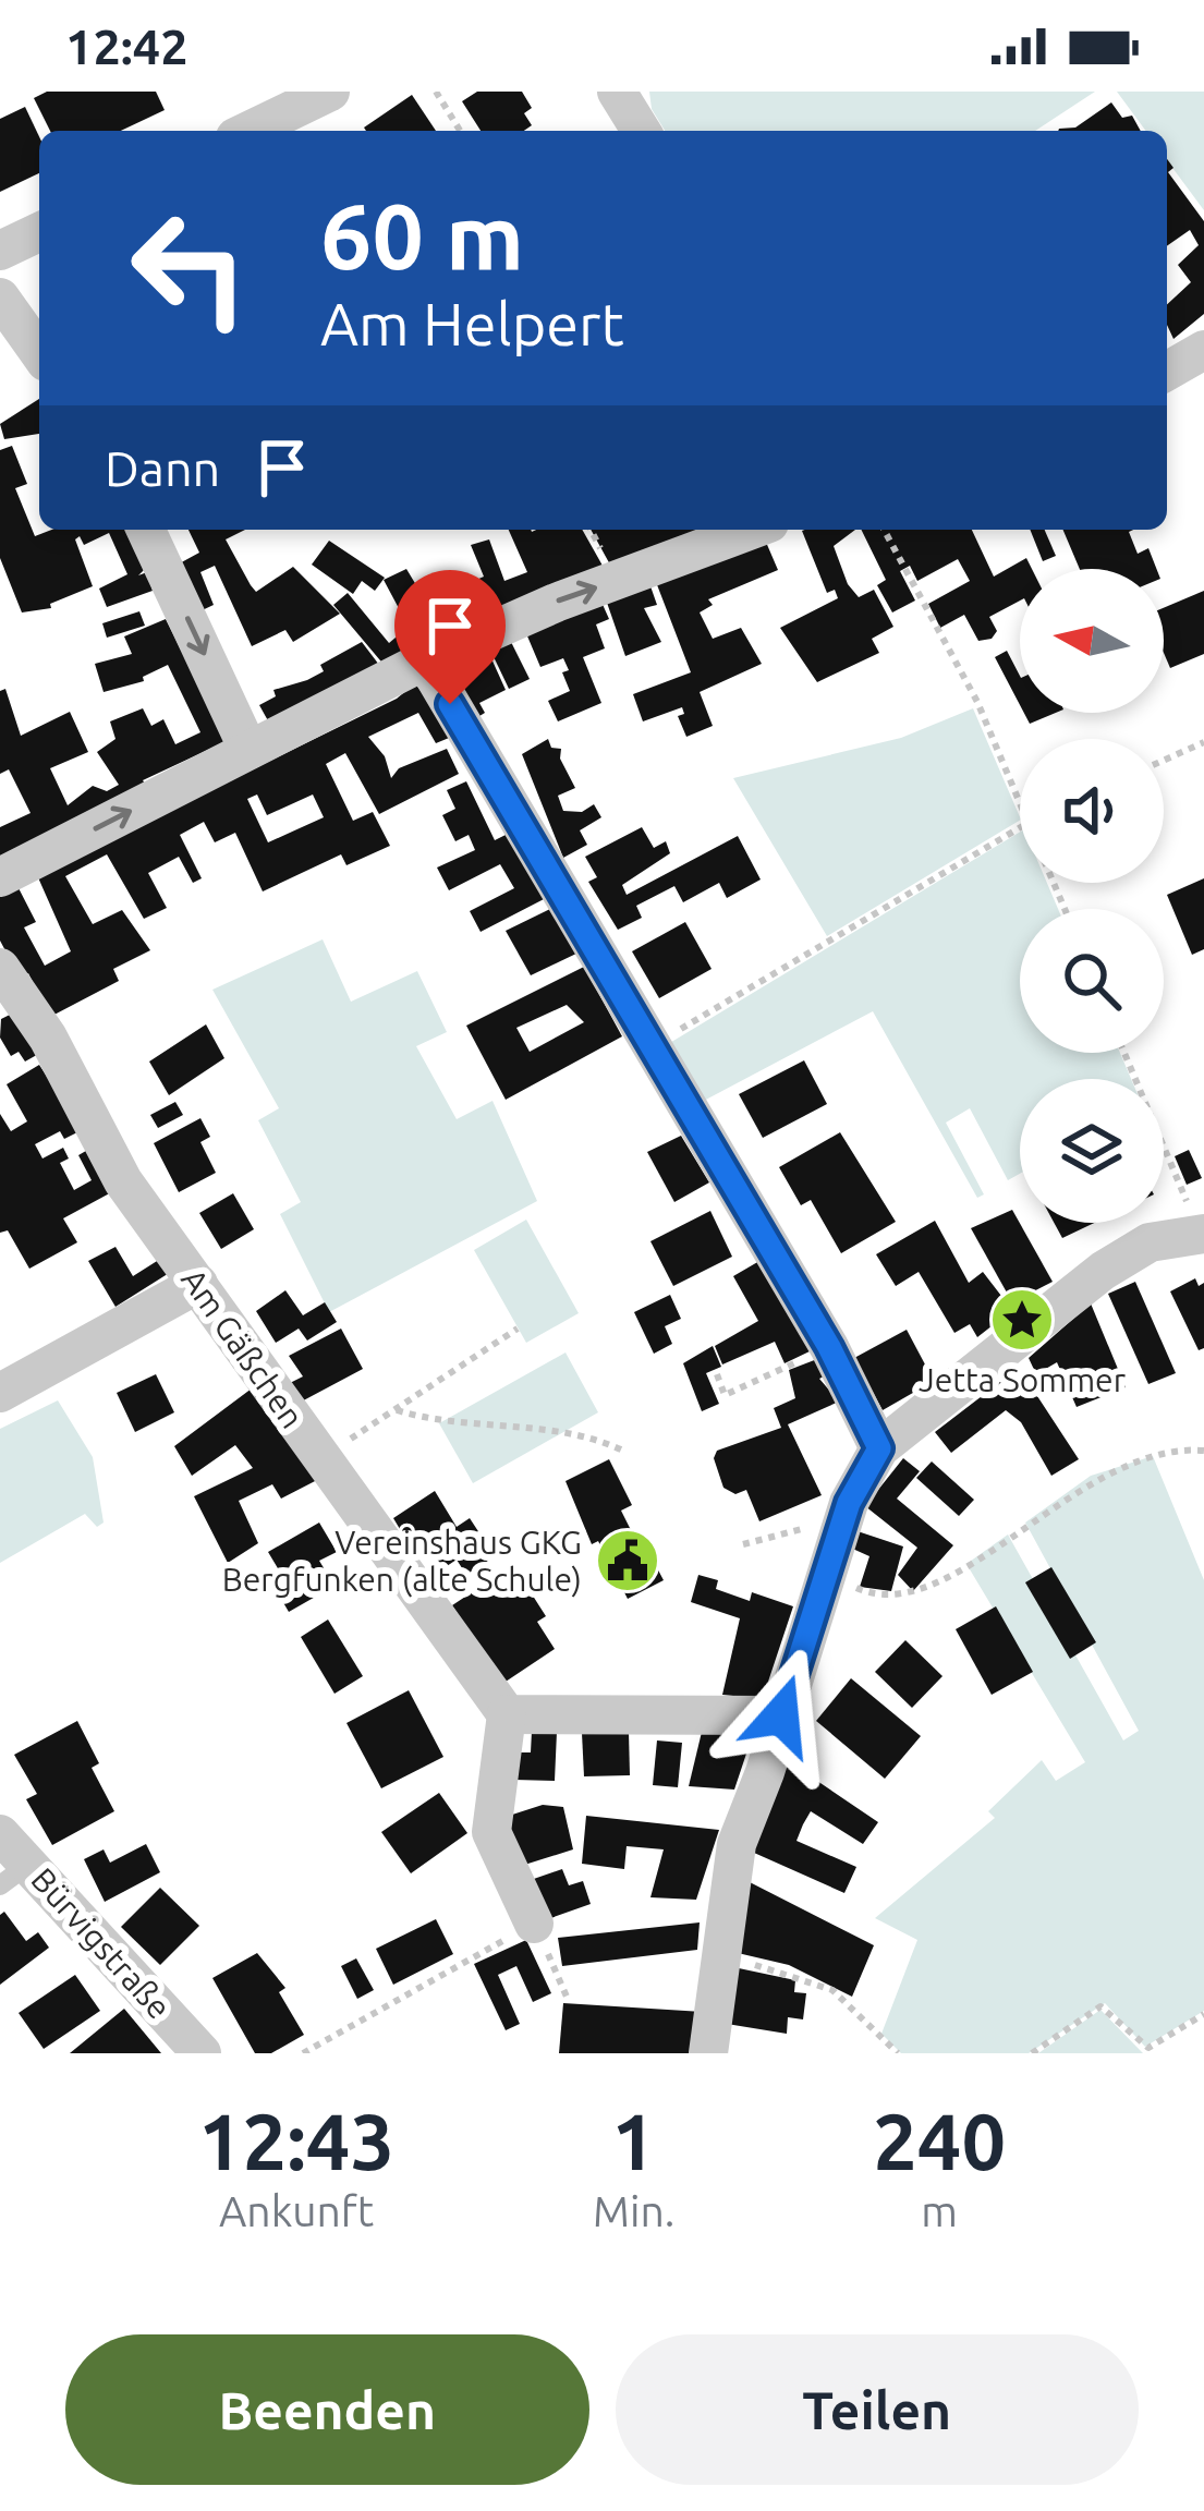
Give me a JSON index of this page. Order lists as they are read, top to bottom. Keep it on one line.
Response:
{"streets":{"street":["Am Gäßchen","Bürvigstraße"]},"places":{"place":["Jetta Sommer"],"public building":["Vereinshaus GKG Bergfunken (alte Schule)"]},"north":"left","page":{"status":"12:42","turn":["60 m","Am Helpert"],"then":"Dann","eta":["12:43","Ankunft","1","Min.","240","m"],"buttons":["Beenden","Teilen"]}}
